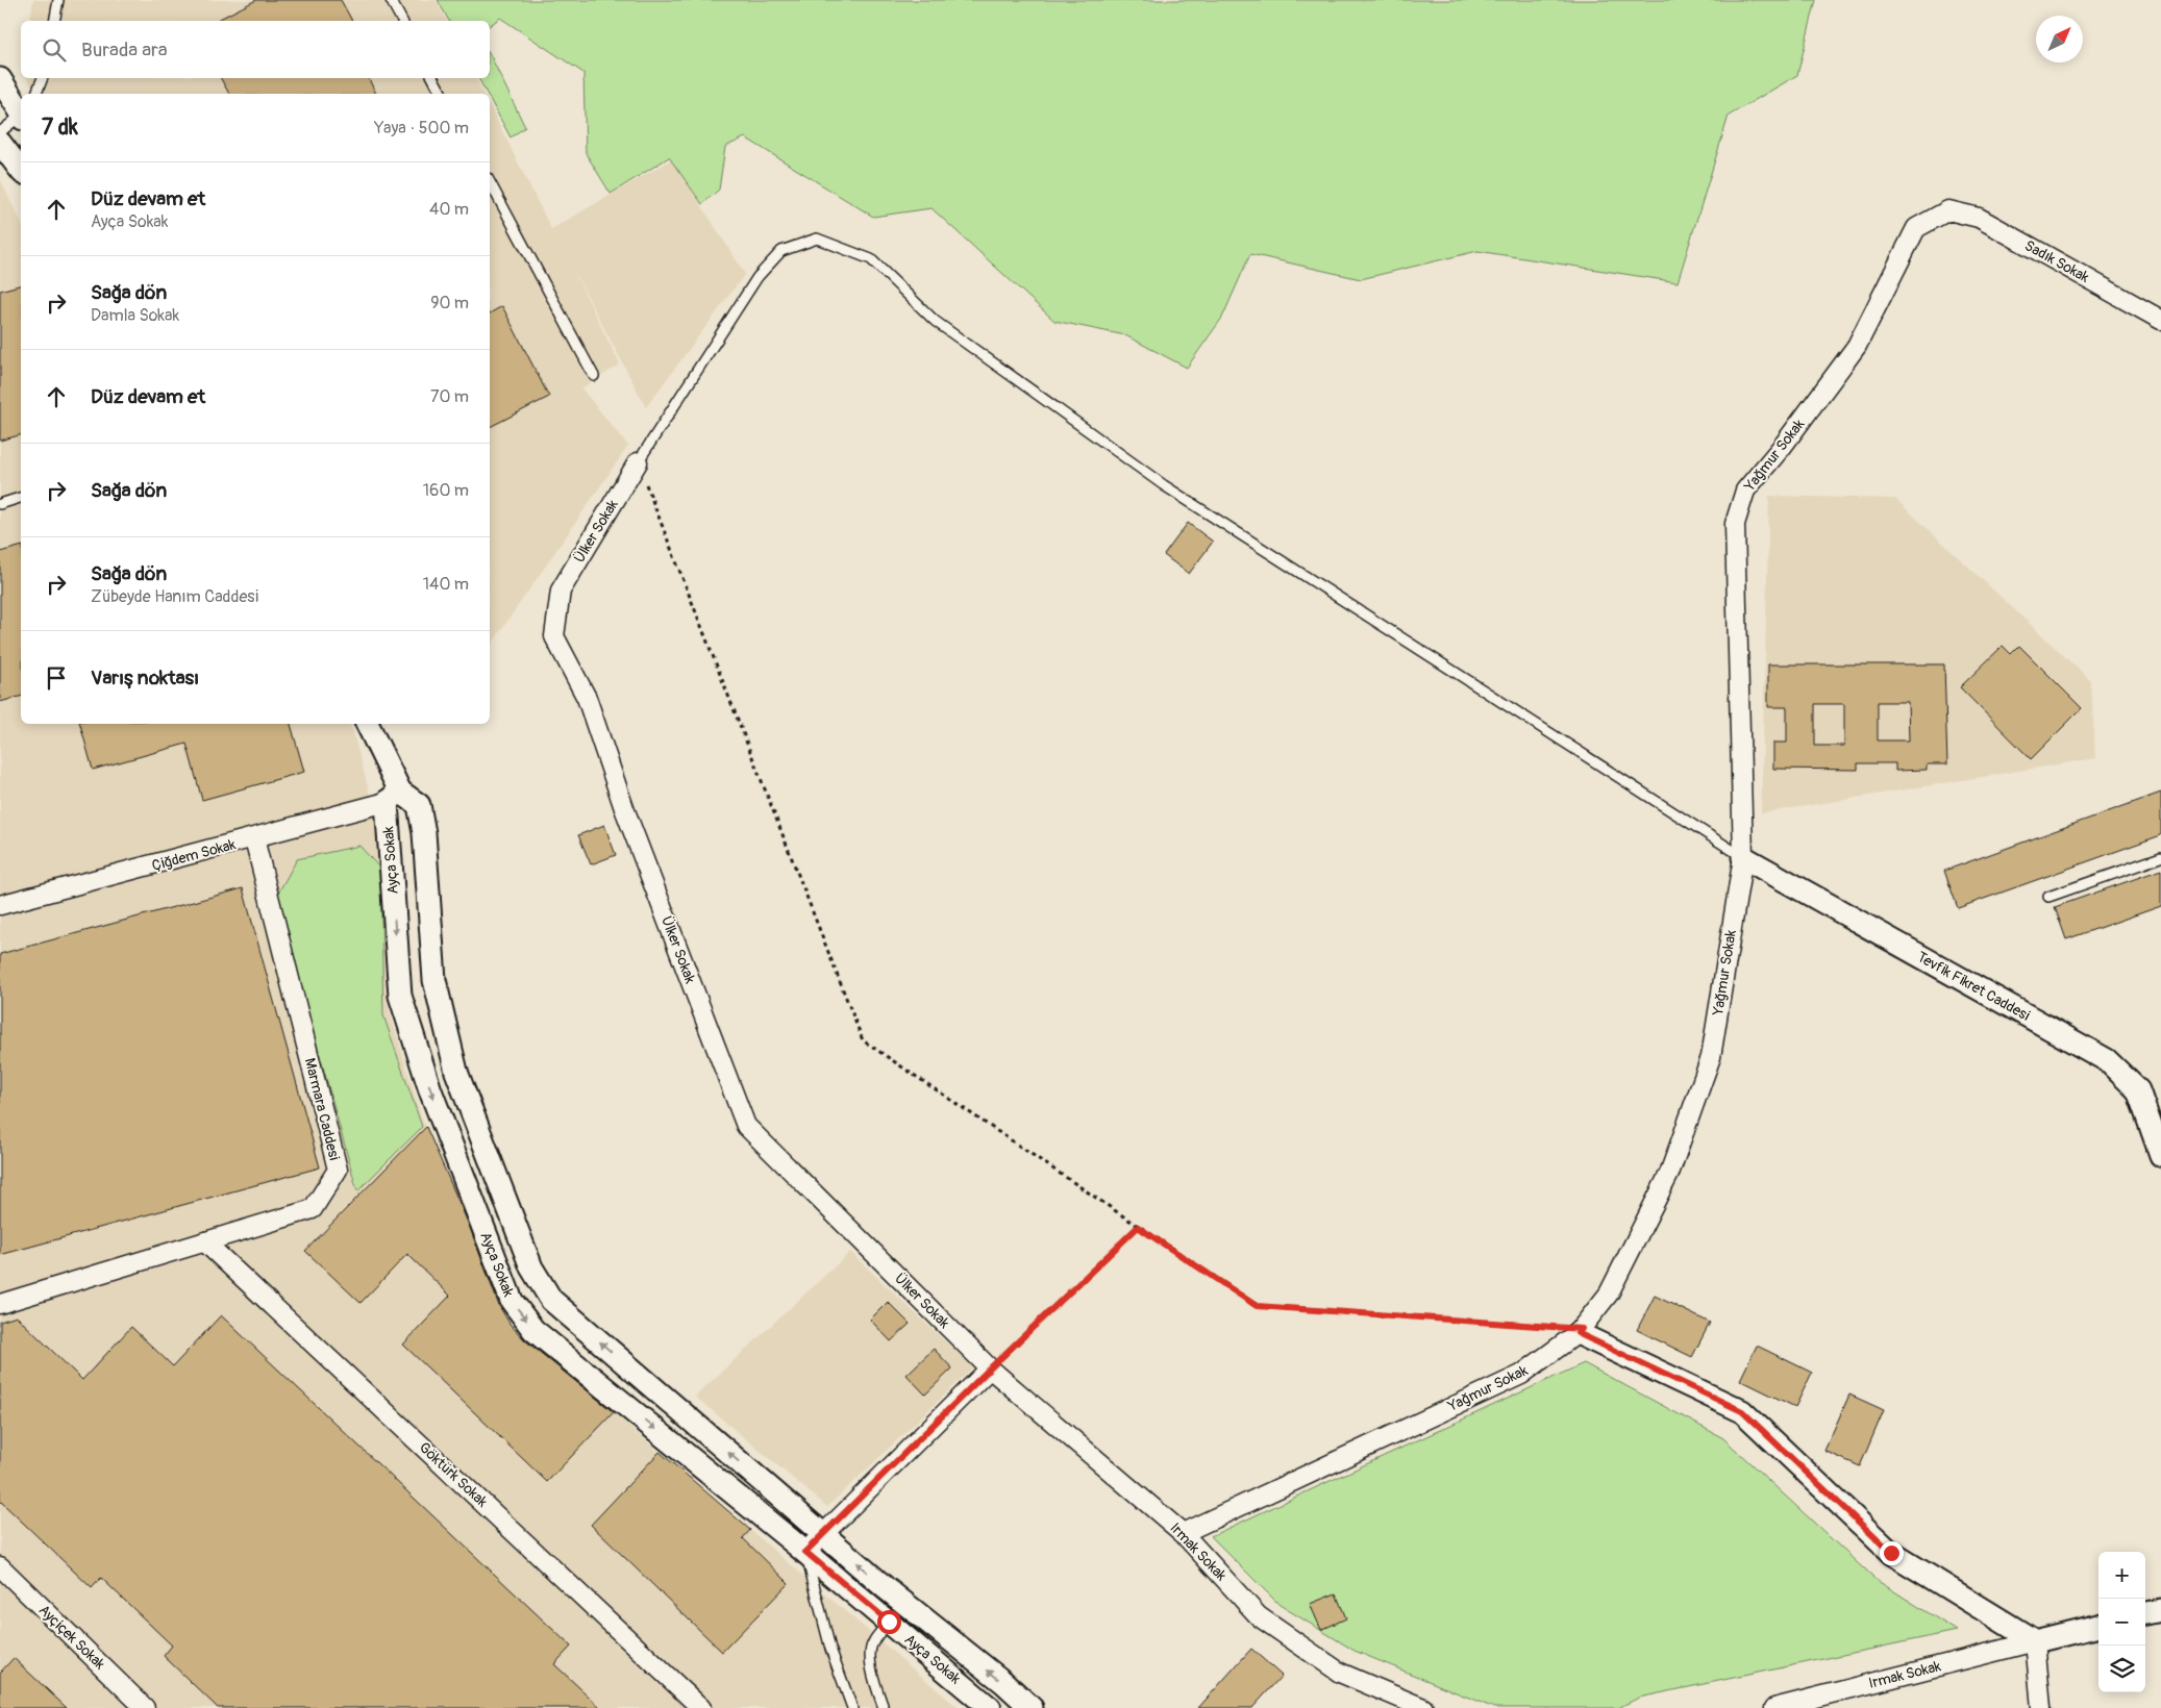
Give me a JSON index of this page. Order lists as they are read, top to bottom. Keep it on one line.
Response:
{"streets":{"street":["Sadık Sokak","Yağmur Sokak","Ülker Sokak","Çiğdem Sokak","Ayça Sokak","Tevfik Fikret Caddesi","Marmara Caddesi","Göktürk Sokak","Irmak Sokak","Ayçiçek Sokak"]},"crossings":[["Sadık Sokak","Yağmur Sokak"],["Yağmur Sokak","Tevfik Fikret Caddesi"],["Yağmur Sokak","Irmak Sokak"],["Ülker Sokak","Irmak Sokak"],["Çiğdem Sokak","Ayça Sokak"],["Çiğdem Sokak","Marmara Caddesi"],["Marmara Caddesi","Göktürk Sokak"]],"north":"top right","page":{"search":"Burada ara","heading":["7 dk","Yaya · 500 m"],"list":[["Düz devam et","Ayça Sokak","40 m"],["Sağa dön","Damla Sokak","90 m"],["Düz devam et","70 m"],["Sağa dön","160 m"],["Sağa dön","Zübeyde Hanım Caddesi","140 m"],"Varış noktası"],"map_buttons":["+","−"]}}
